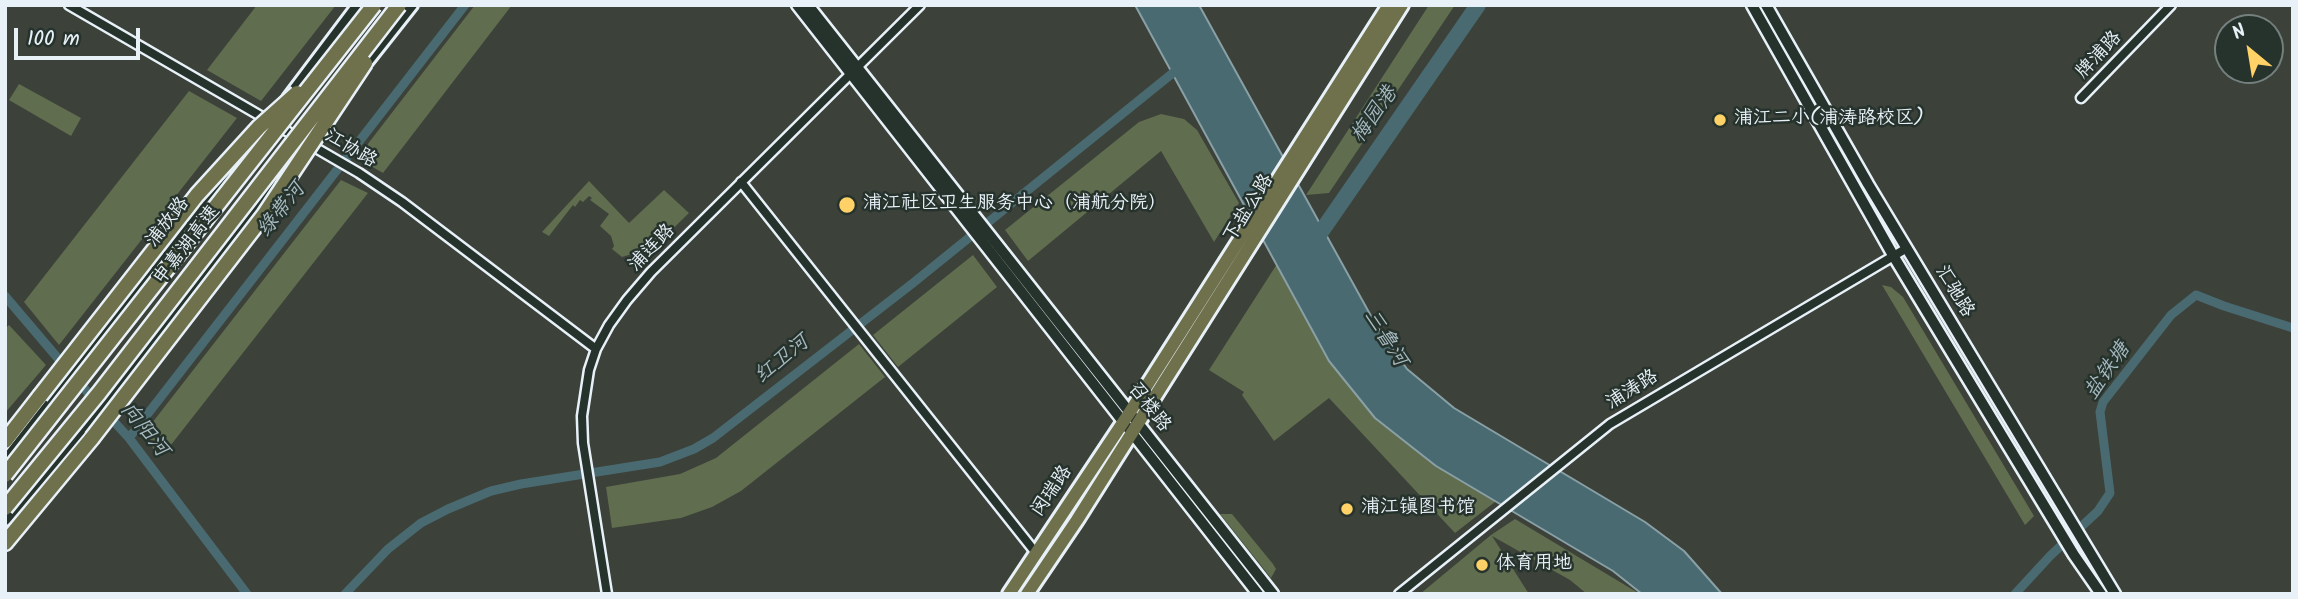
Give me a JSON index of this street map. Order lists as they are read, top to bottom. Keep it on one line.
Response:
{"streets":{"highway":["申嘉湖高速"],"main road":["下盐公路","浦放路","闵瑞路"],"street":["牌浦路","江协路","浦连路","汇驰路","浦涛路","召楼路"]},"crossings":[["江协路","浦放路"],["江协路","浦连路"],["下盐公路","召楼路"],["下盐公路","闵瑞路"],["浦连路","召楼路"],["汇驰路","浦涛路"],["召楼路","闵瑞路"]],"water":["梅园港","绿带河","三鲁河","红卫河","盐铁塘","向阳河"],"places":["浦江二小(浦涛路校区)","浦江社区卫生服务中心（浦航分院）","浦江镇图书馆","体育用地"],"scale_bar":"100 m","north":"top left"}
